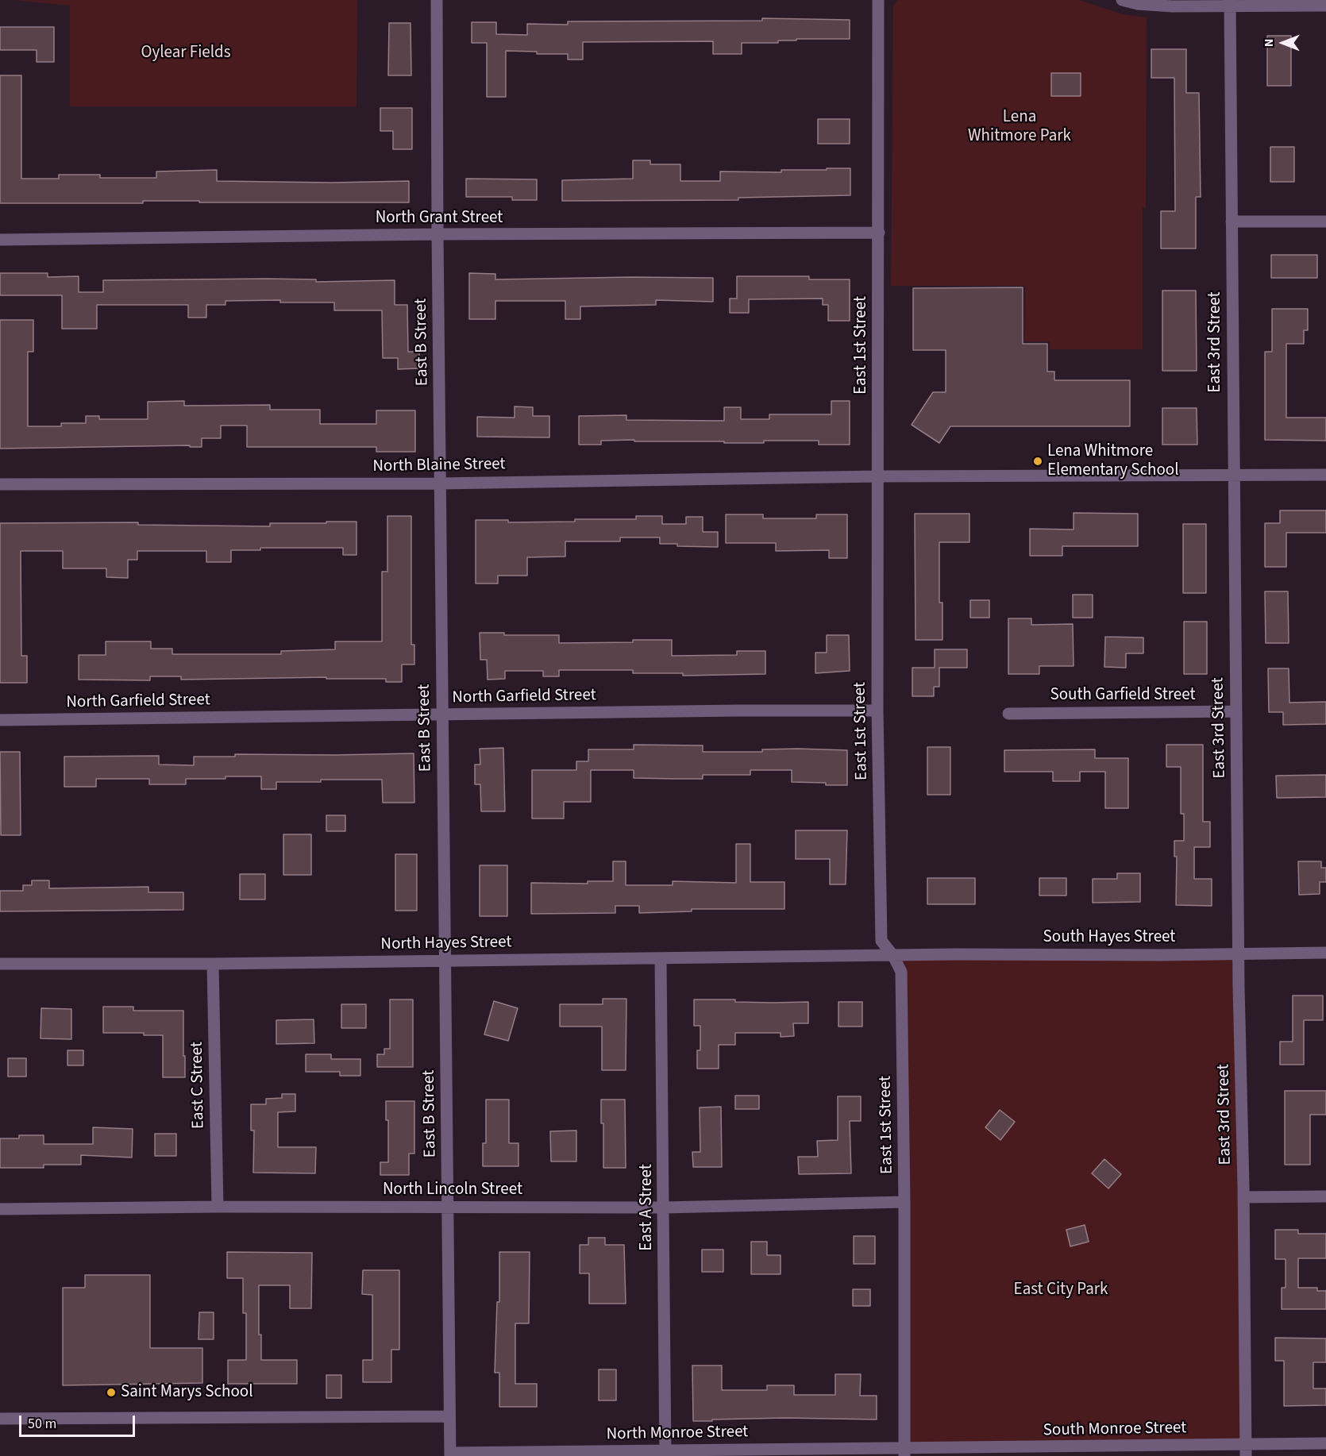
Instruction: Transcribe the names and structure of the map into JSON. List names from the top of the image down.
{
  "streets": {
    "street": [
      "North Grant Street",
      "East B Street",
      "East 3rd Street",
      "East 1st Street",
      "North Blaine Street",
      "South Garfield Street",
      "North Garfield Street",
      "South Hayes Street",
      "North Hayes Street",
      "East C Street",
      "North Lincoln Street",
      "East A Street",
      "South Monroe Street",
      "North Monroe Street"
    ]
  },
  "crossings": [
    ["North Grant Street", "East B Street"],
    ["North Grant Street", "East 1st Street"],
    ["East B Street", "North Blaine Street"],
    ["East B Street", "North Garfield Street"],
    ["East B Street", "North Hayes Street"],
    ["East B Street", "North Lincoln Street"],
    ["East B Street", "North Monroe Street"],
    ["East 3rd Street", "North Blaine Street"],
    ["East 3rd Street", "South Garfield Street"],
    ["East 3rd Street", "South Hayes Street"],
    ["East 3rd Street", "South Monroe Street"],
    ["East 1st Street", "North Blaine Street"],
    ["East 1st Street", "North Garfield Street"],
    ["East 1st Street", "South Hayes Street"],
    ["East 1st Street", "North Hayes Street"],
    ["East 1st Street", "North Lincoln Street"],
    ["East 1st Street", "South Monroe Street"],
    ["East 1st Street", "North Monroe Street"],
    ["South Hayes Street", "North Hayes Street"],
    ["North Hayes Street", "East C Street"],
    ["North Hayes Street", "East A Street"],
    ["East C Street", "North Lincoln Street"],
    ["North Lincoln Street", "East A Street"],
    ["East A Street", "North Monroe Street"],
    ["South Monroe Street", "North Monroe Street"]
  ],
  "parks": ["Oylear Fields", "Lena Whitmore Park", "East City Park"],
  "places": ["Lena Whitmore Elementary School", "Saint Marys School"],
  "scale_bar": "50 m",
  "north": "left"
}
